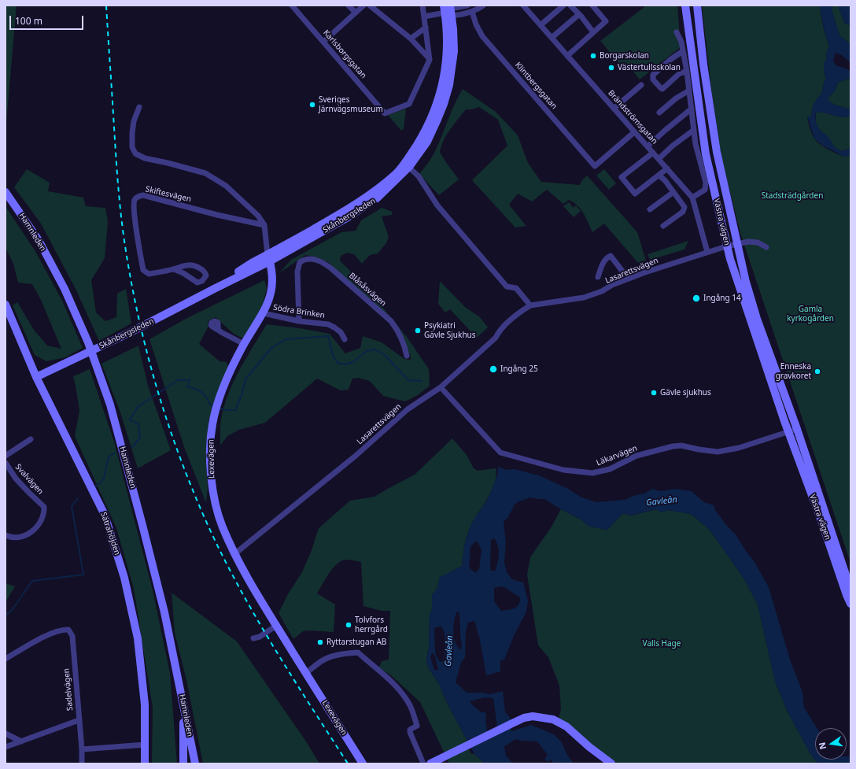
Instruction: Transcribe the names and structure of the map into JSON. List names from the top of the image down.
{
  "streets": {
    "main road": [
      "Skånbergsleden",
      "Västra vägen",
      "Hamnleden",
      "Lexevägen",
      "Sätrahöjden"
    ],
    "street": [
      "Karlsborgsgatan",
      "Klintbergsgatan",
      "Brändströmsgatan",
      "Skiftesvägen",
      "Lasarettsvägen",
      "Blåsåsvägen",
      "Södra Brinken",
      "Läkarvägen",
      "Svalvägen",
      "Sadelvägen"
    ]
  },
  "crossings": [
    ["Klintbergsgatan", "Brändströmsgatan"],
    ["Brändströmsgatan", "Lasarettsvägen"],
    ["Skånbergsleden", "Lexevägen"],
    ["Skånbergsleden", "Sätrahöjden"],
    ["Västra vägen", "Lasarettsvägen"],
    ["Västra vägen", "Läkarvägen"],
    ["Lasarettsvägen", "Läkarvägen"],
    ["Lasarettsvägen", "Lexevägen"],
    ["Blåsåsvägen", "Södra Brinken"],
    ["Södra Brinken", "Lexevägen"]
  ],
  "water": ["Gavleån"],
  "parks": ["Stadsträdgården", "Gamla kyrkogården", "Valls Hage"],
  "places": [
    "Borgarskolan",
    "Västertullsskolan",
    "Sveriges Järnvägsmuseum",
    "Ingång 14",
    "Psykiatri Gävle Sjukhus",
    "Ingång 25",
    "Enneska gravkoret",
    "Gävle sjukhus",
    "Tolvfors herrgård",
    "Ryttarstugan AB"
  ],
  "scale_bar": "100 m",
  "north": "left"
}
